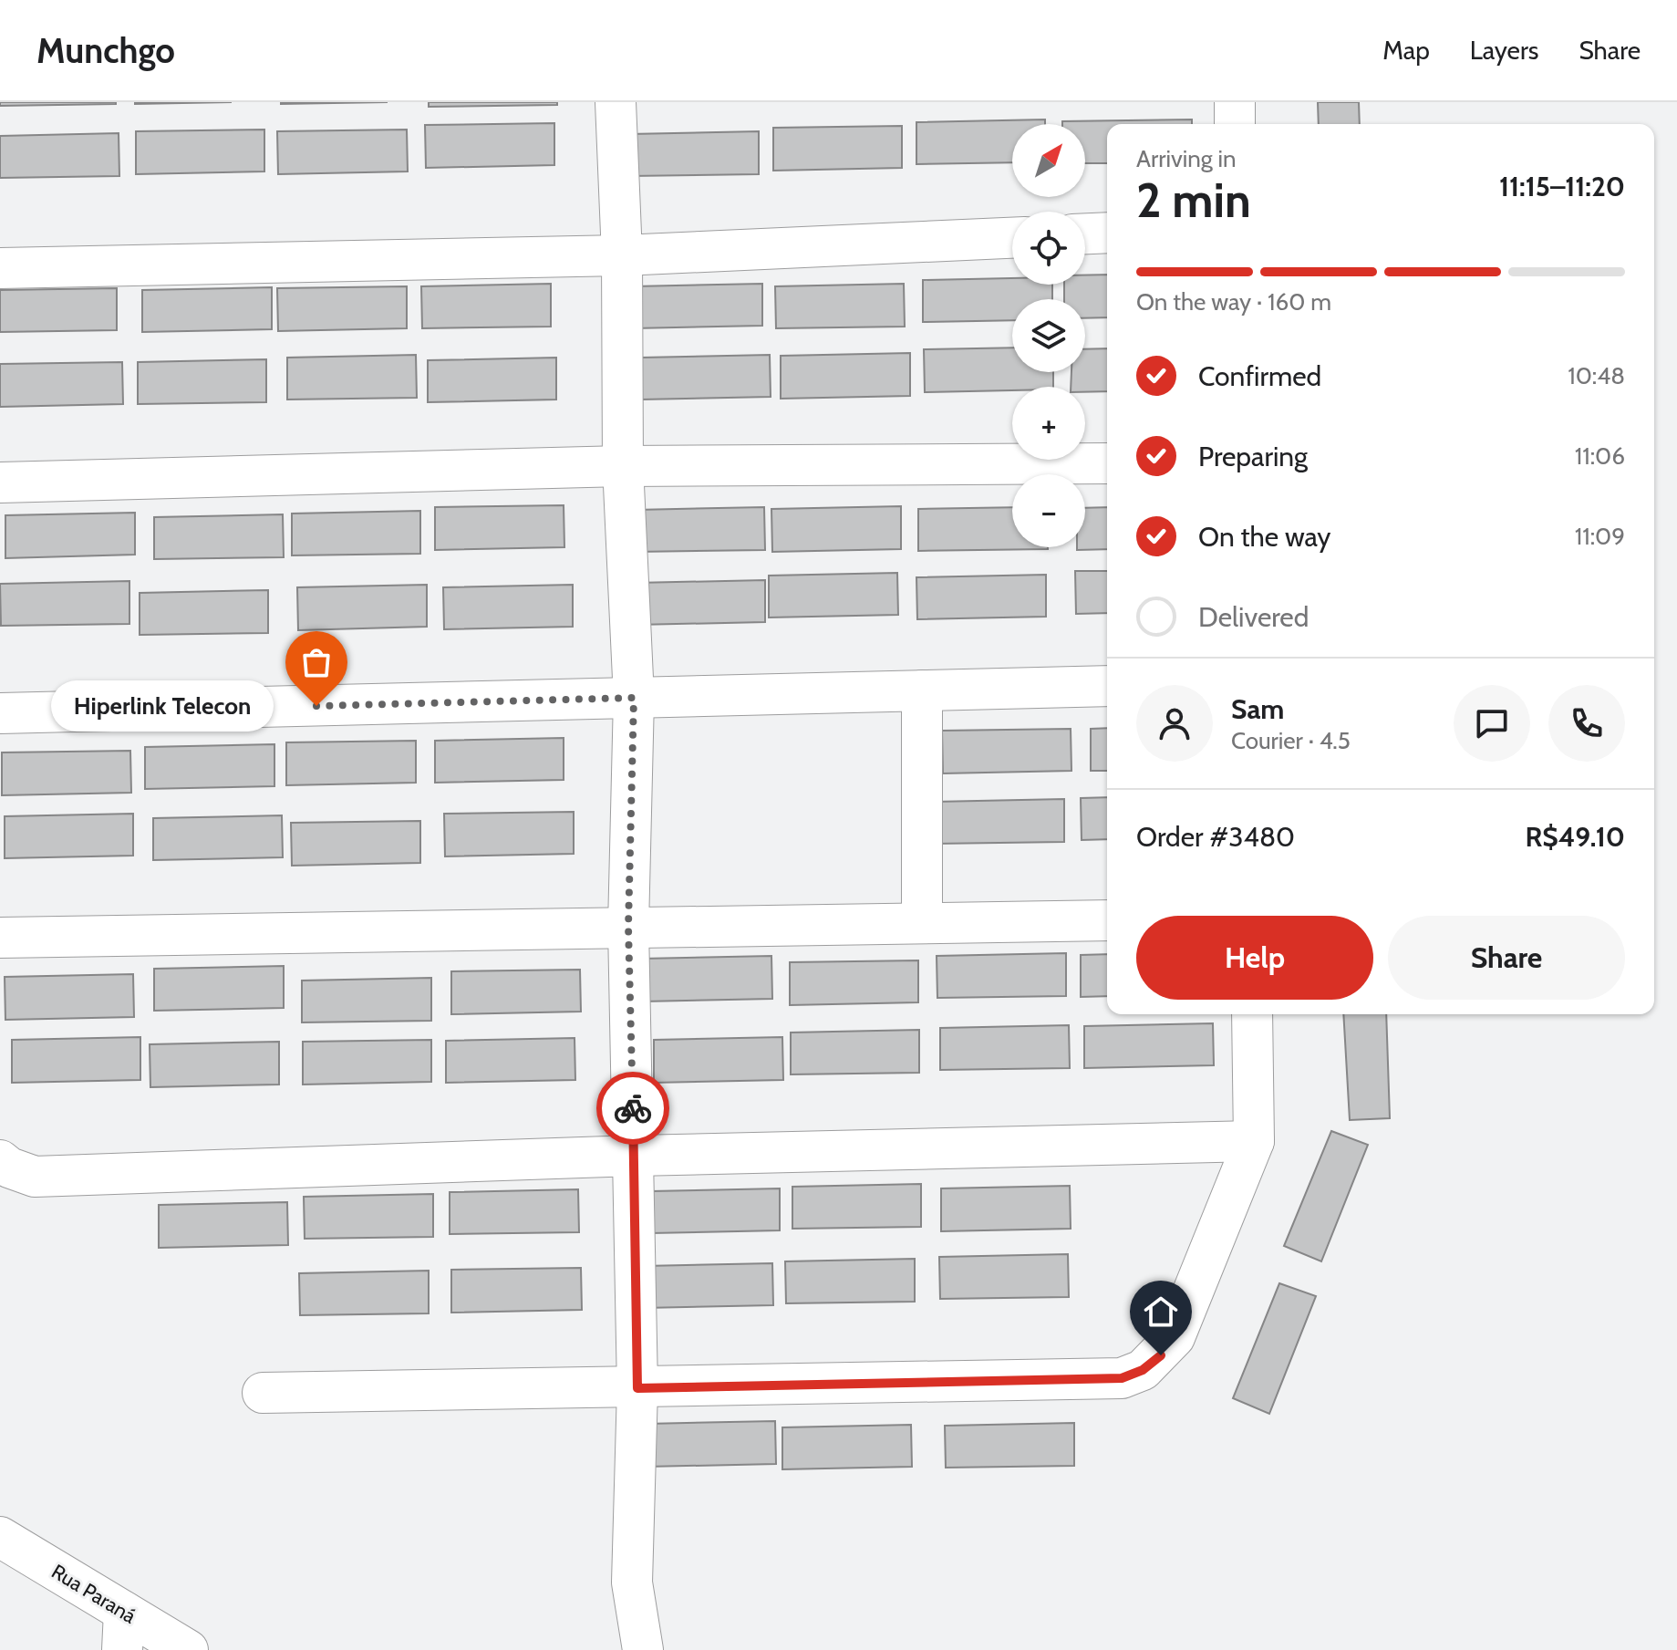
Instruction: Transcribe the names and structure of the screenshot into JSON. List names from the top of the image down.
{
  "streets": {
    "street": ["Rua Paraná"]
  },
  "places": ["Hiperlink Telecon"],
  "north": "top right",
  "page": {
    "header": "Munchgo",
    "nav": ["Map", "Layers", "Share"],
    "map_buttons": ["+", "−"],
    "heading": ["2 min", "Arriving in", "11:15–11:20"],
    "panel": [
      "Sam",
      "Courier · 4.5",
      "Order #3480",
      "R$49.10"
    ],
    "bar": "On the way · 160 m",
    "list": [
      ["Confirmed", "10:48"],
      ["Preparing", "11:06"],
      ["On the way", "11:09"],
      "Delivered"
    ],
    "bubble": "Hiperlink Telecon",
    "buttons": ["Help", "Share"]
  }
}
